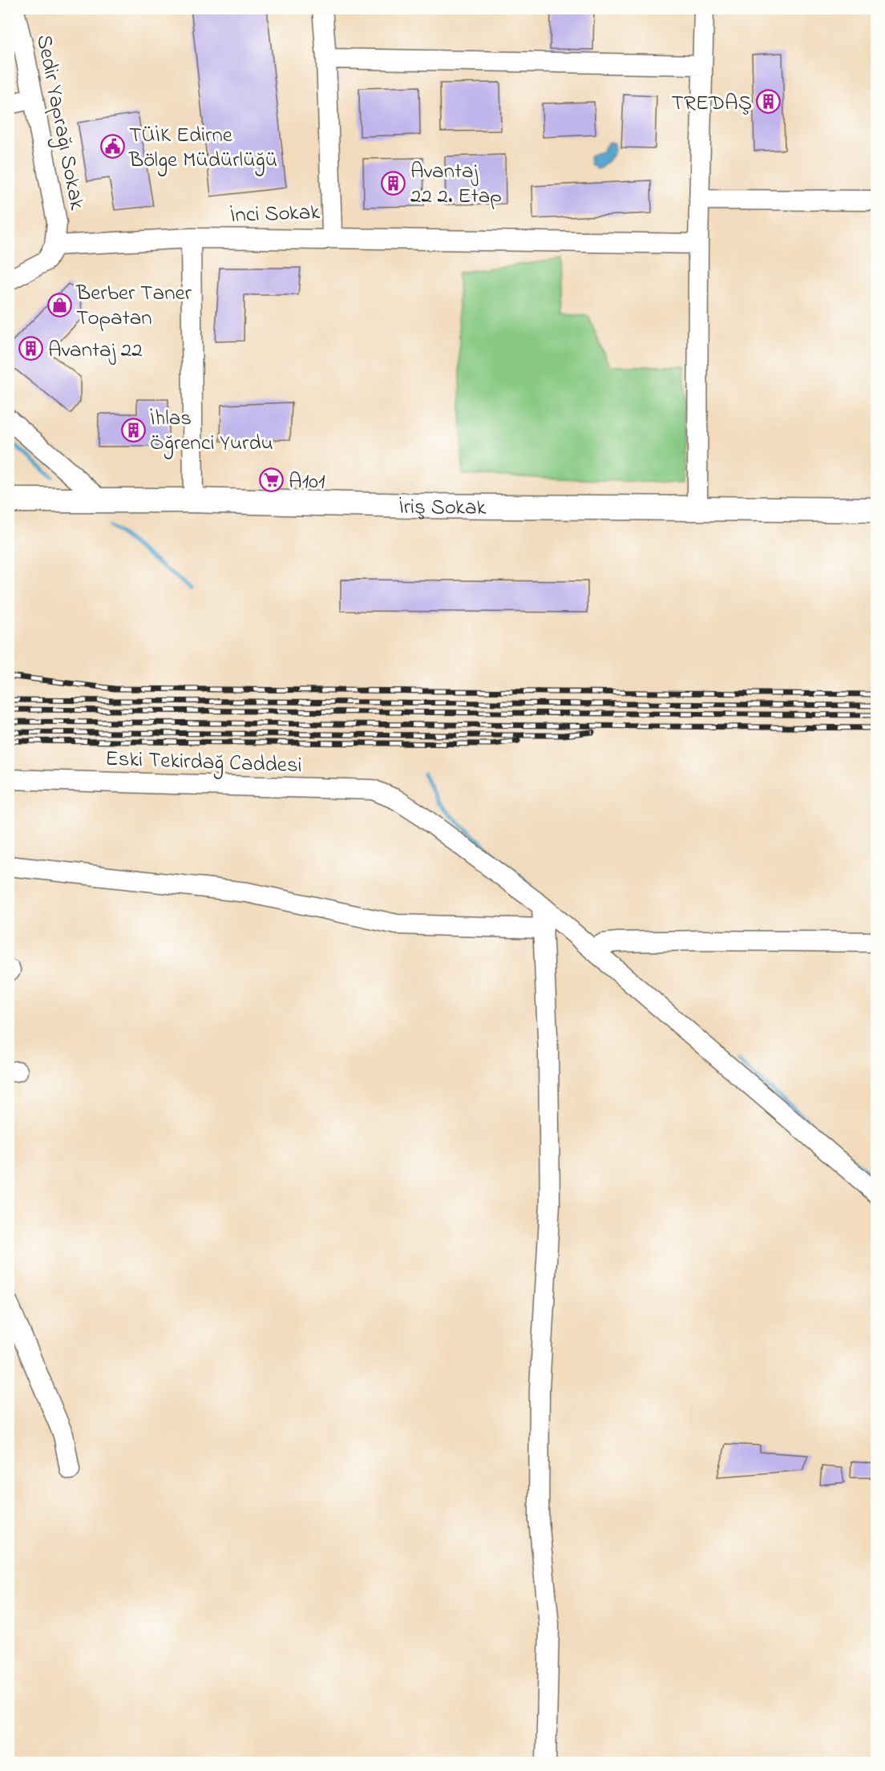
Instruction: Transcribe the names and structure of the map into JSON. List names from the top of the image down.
{
  "streets": {
    "main road": ["İriş Sokak"],
    "street": ["Sedir Yaprağı Sokak", "İnci Sokak", "Eski Tekirdağ Caddesi"]
  },
  "crossings": [
    ["Sedir Yaprağı Sokak", "İnci Sokak"]
  ],
  "places": {
    "building": [
      "TREDAŞ",
      "Avantaj 22 2. Etap",
      "Avantaj 22",
      "İhlas Öğrenci Yurdu"
    ],
    "public building": ["TÜİK Edirne Bölge Müdürlüğü"],
    "shop": ["Berber Taner Topatan"],
    "supermarket": ["A101"]
  }
}
